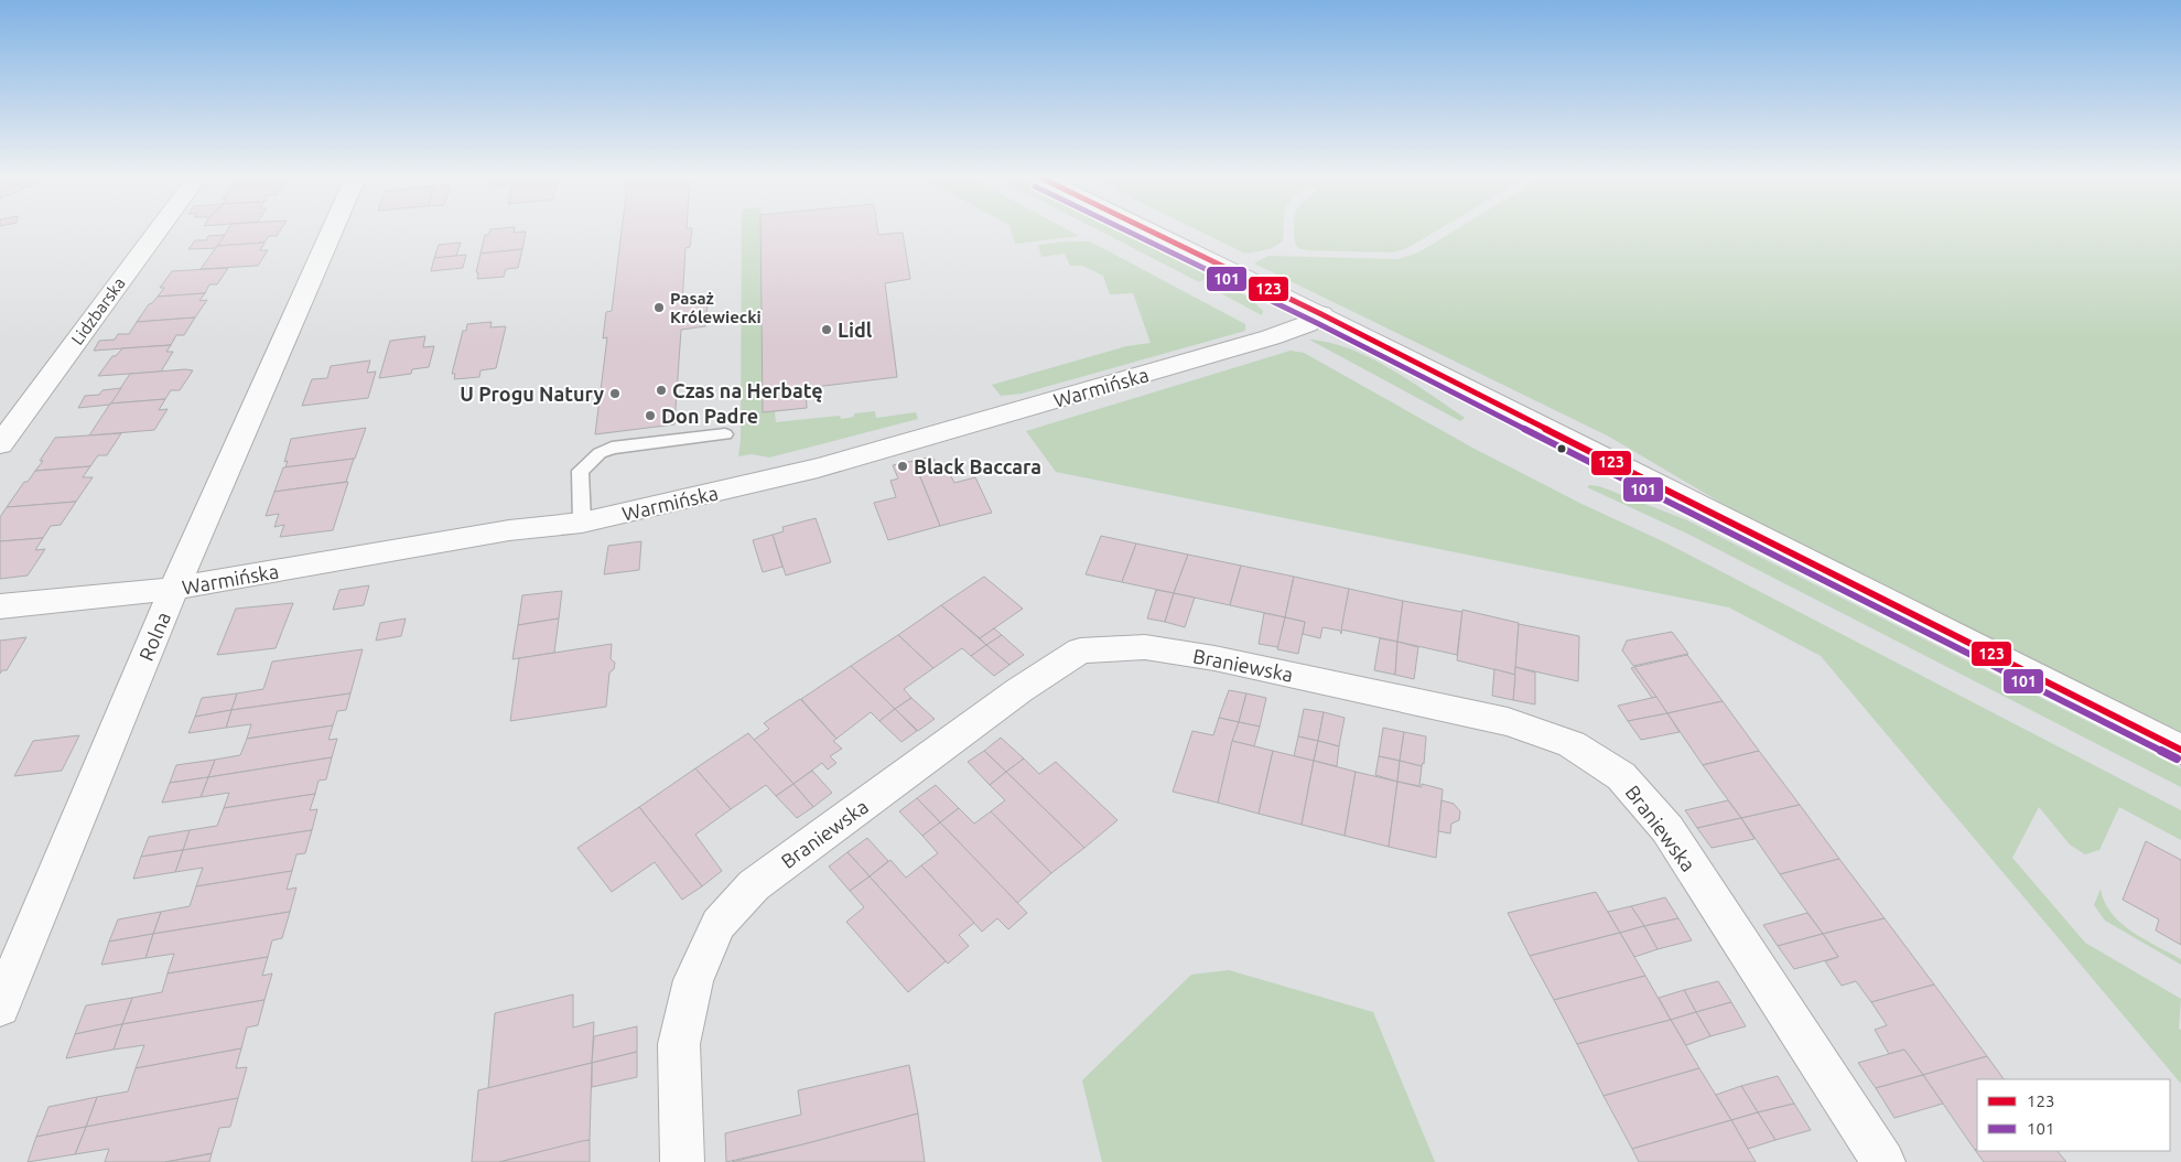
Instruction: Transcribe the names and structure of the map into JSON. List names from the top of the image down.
{
  "streets": {
    "street": [
      "Lidzbarska",
      "Warmińska",
      "Rolna",
      "Braniewska"
    ]
  },
  "crossings": [
    ["Warmińska", "Rolna"]
  ],
  "places": [
    "Pasaż Królewiecki",
    "Lidl",
    "Czas na Herbatę",
    "U Progu Natury",
    "Don Padre",
    "Black Baccara"
  ],
  "lines": ["transit line 123", "transit line 101"],
  "legend": ["123", "101"]
}
